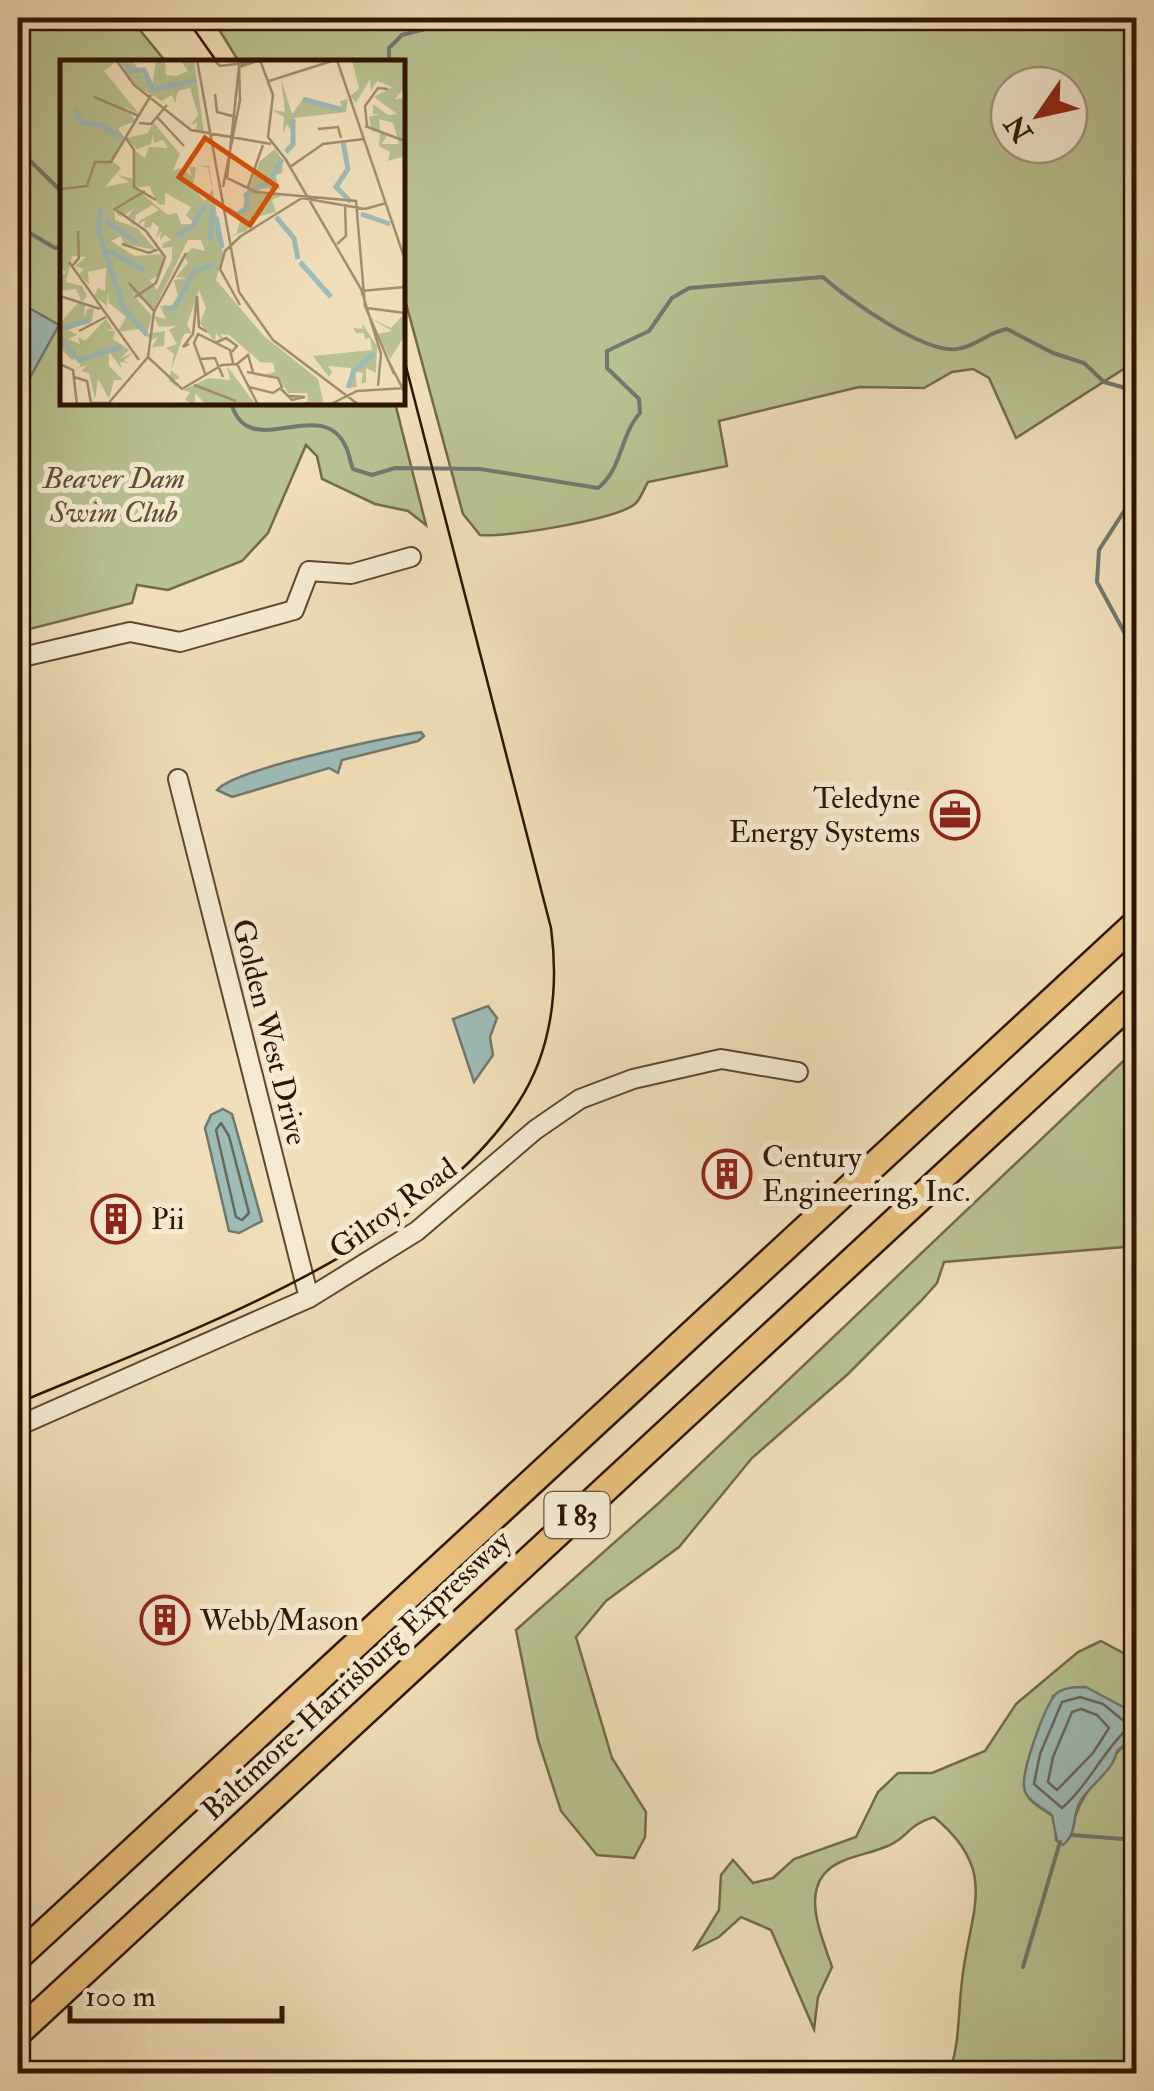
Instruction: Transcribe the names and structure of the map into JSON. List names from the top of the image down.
{
  "streets": {
    "highway": ["I 83", "Baltimore-Harrisburg Expressway"],
    "street": ["Golden West Drive", "Gilroy Road"]
  },
  "crossings": [
    ["Golden West Drive", "Gilroy Road"]
  ],
  "parks": ["Beaver Dam Swim Club"],
  "places": {
    "office": ["Teledyne Energy Systems"],
    "building": ["Century Engineering, Inc.", "Pii", "Webb/Mason"]
  },
  "scale_bar": "100 m",
  "north": "bottom left"
}
